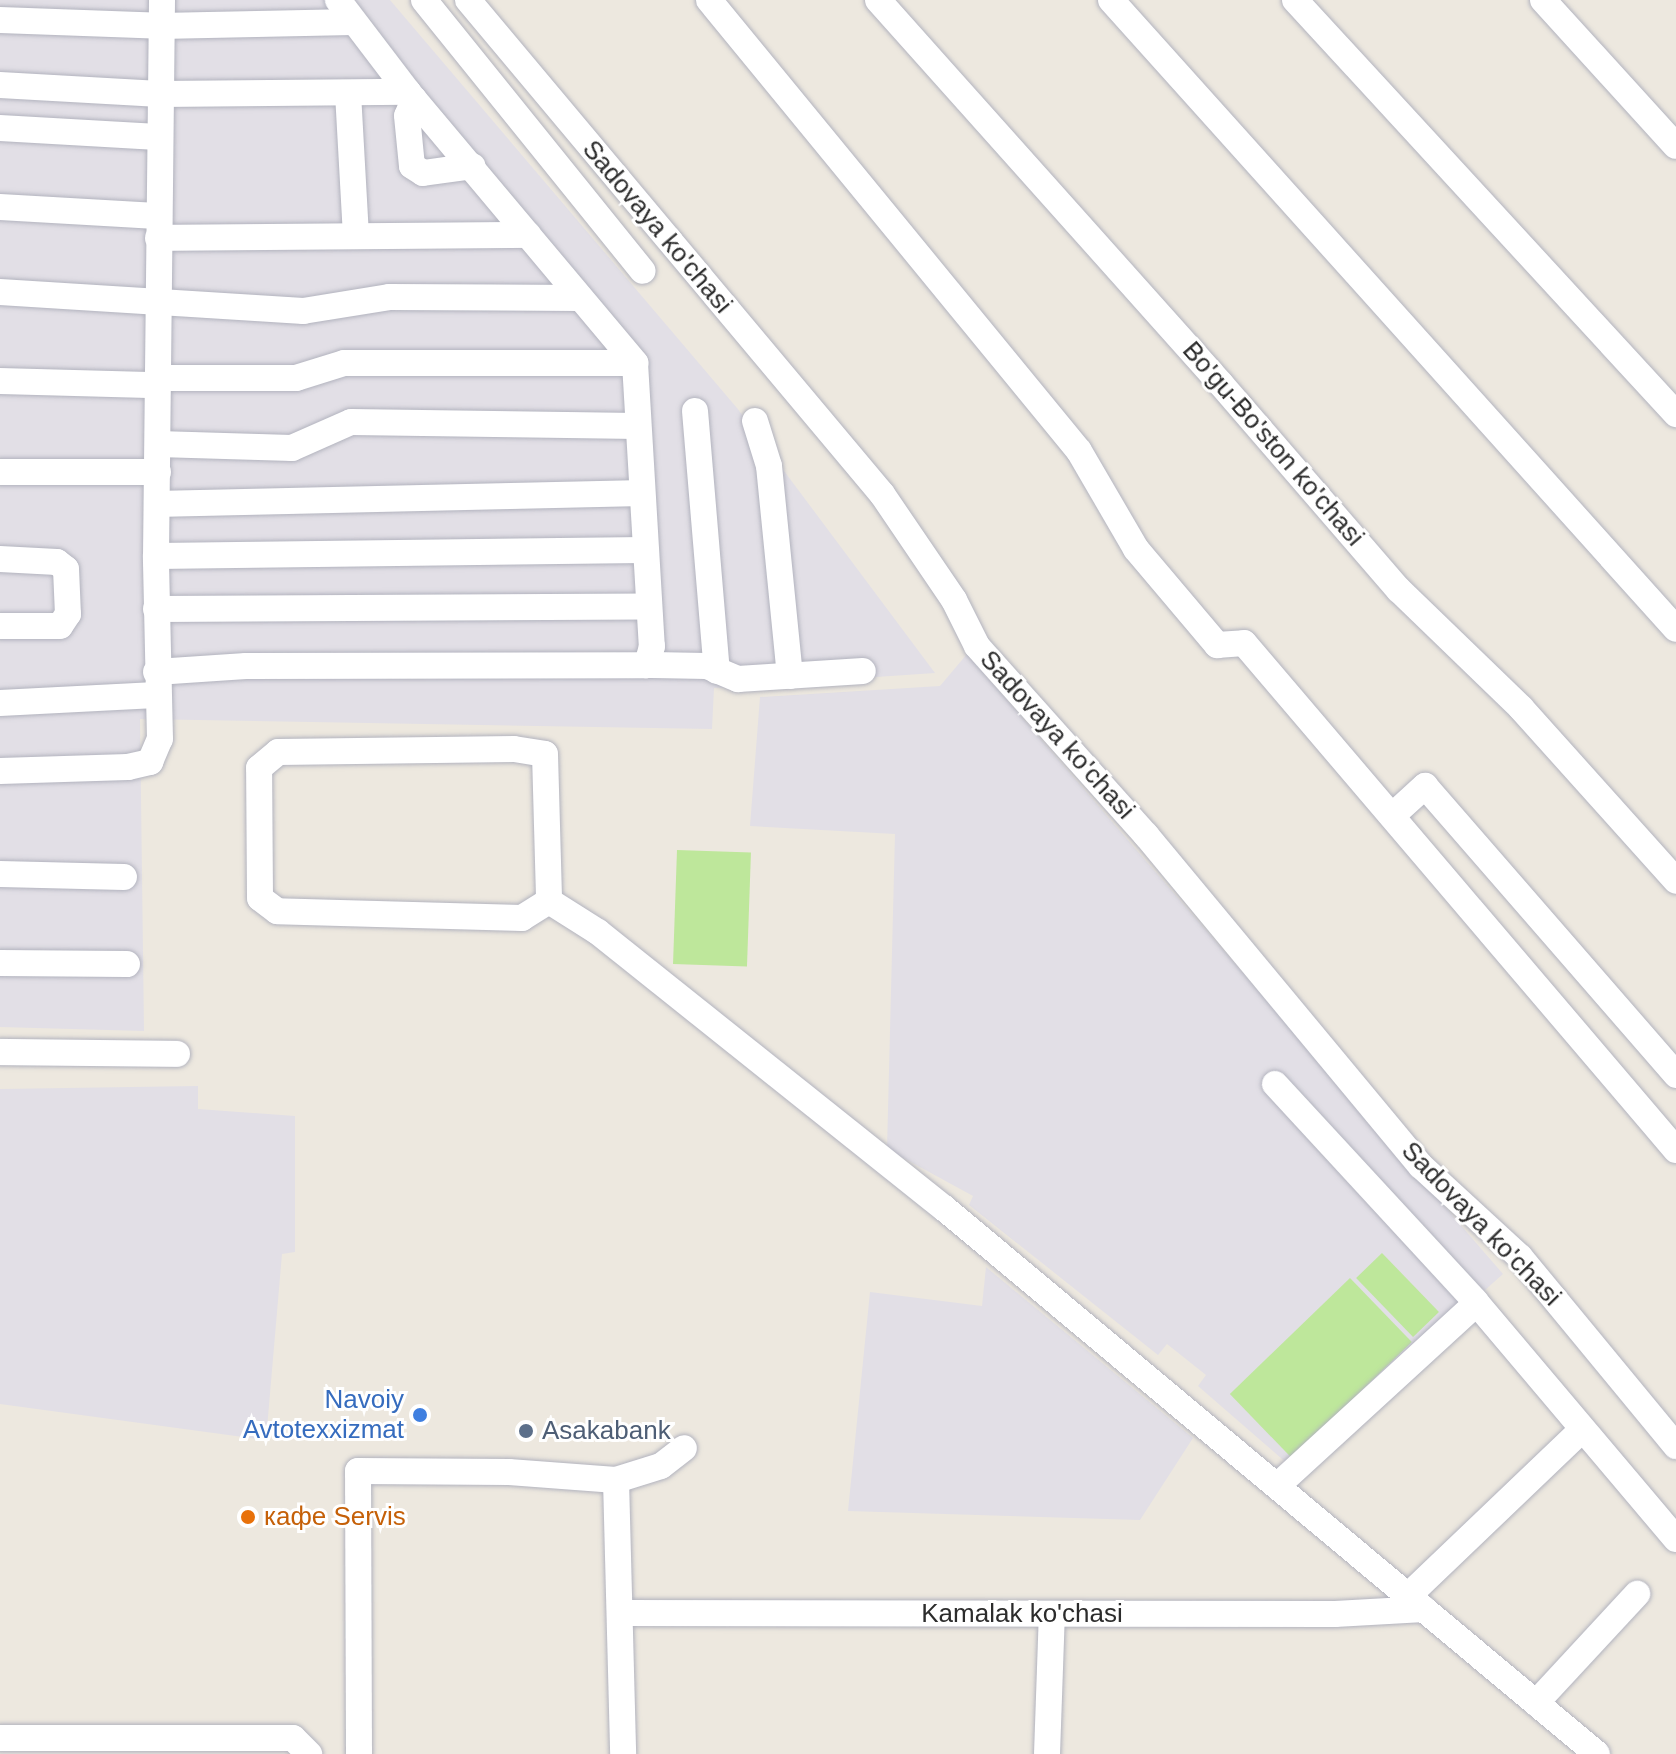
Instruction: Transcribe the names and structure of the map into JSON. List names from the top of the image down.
{
  "streets": {
    "street": ["Sadovaya ko'chasi", "Bo'gu-Bo'ston ko'chasi", "Kamalak ko'chasi"]
  },
  "places": ["Navoiy Avtotexxizmat", "Asakabank", "кафе Servis"]
}
